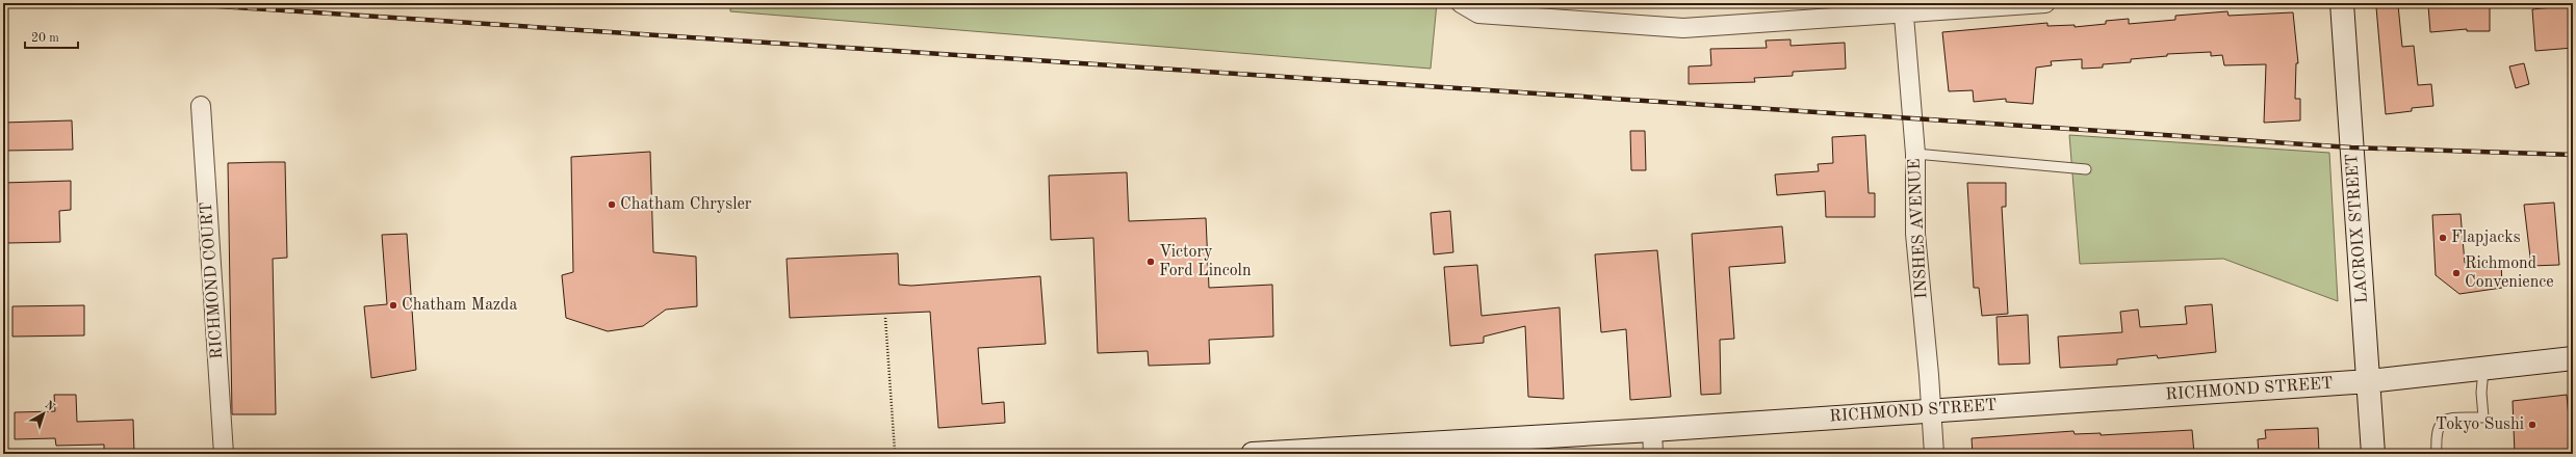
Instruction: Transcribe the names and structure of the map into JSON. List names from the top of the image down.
{
  "streets": {
    "main road": ["LACROIX STREET", "RICHMOND STREET"],
    "street": ["INSHES AVENUE", "RICHMOND COURT"]
  },
  "crossings": [
    ["INSHES AVENUE", "RICHMOND STREET"],
    ["LACROIX STREET", "RICHMOND STREET"]
  ],
  "places": [
    "Chatham Chrysler",
    "Flapjacks",
    "Victory Ford Lincoln",
    "Richmond Convenience",
    "Chatham Mazda",
    "Tokyo Sushi"
  ],
  "scale_bar": "20 m",
  "north": "top right"
}
